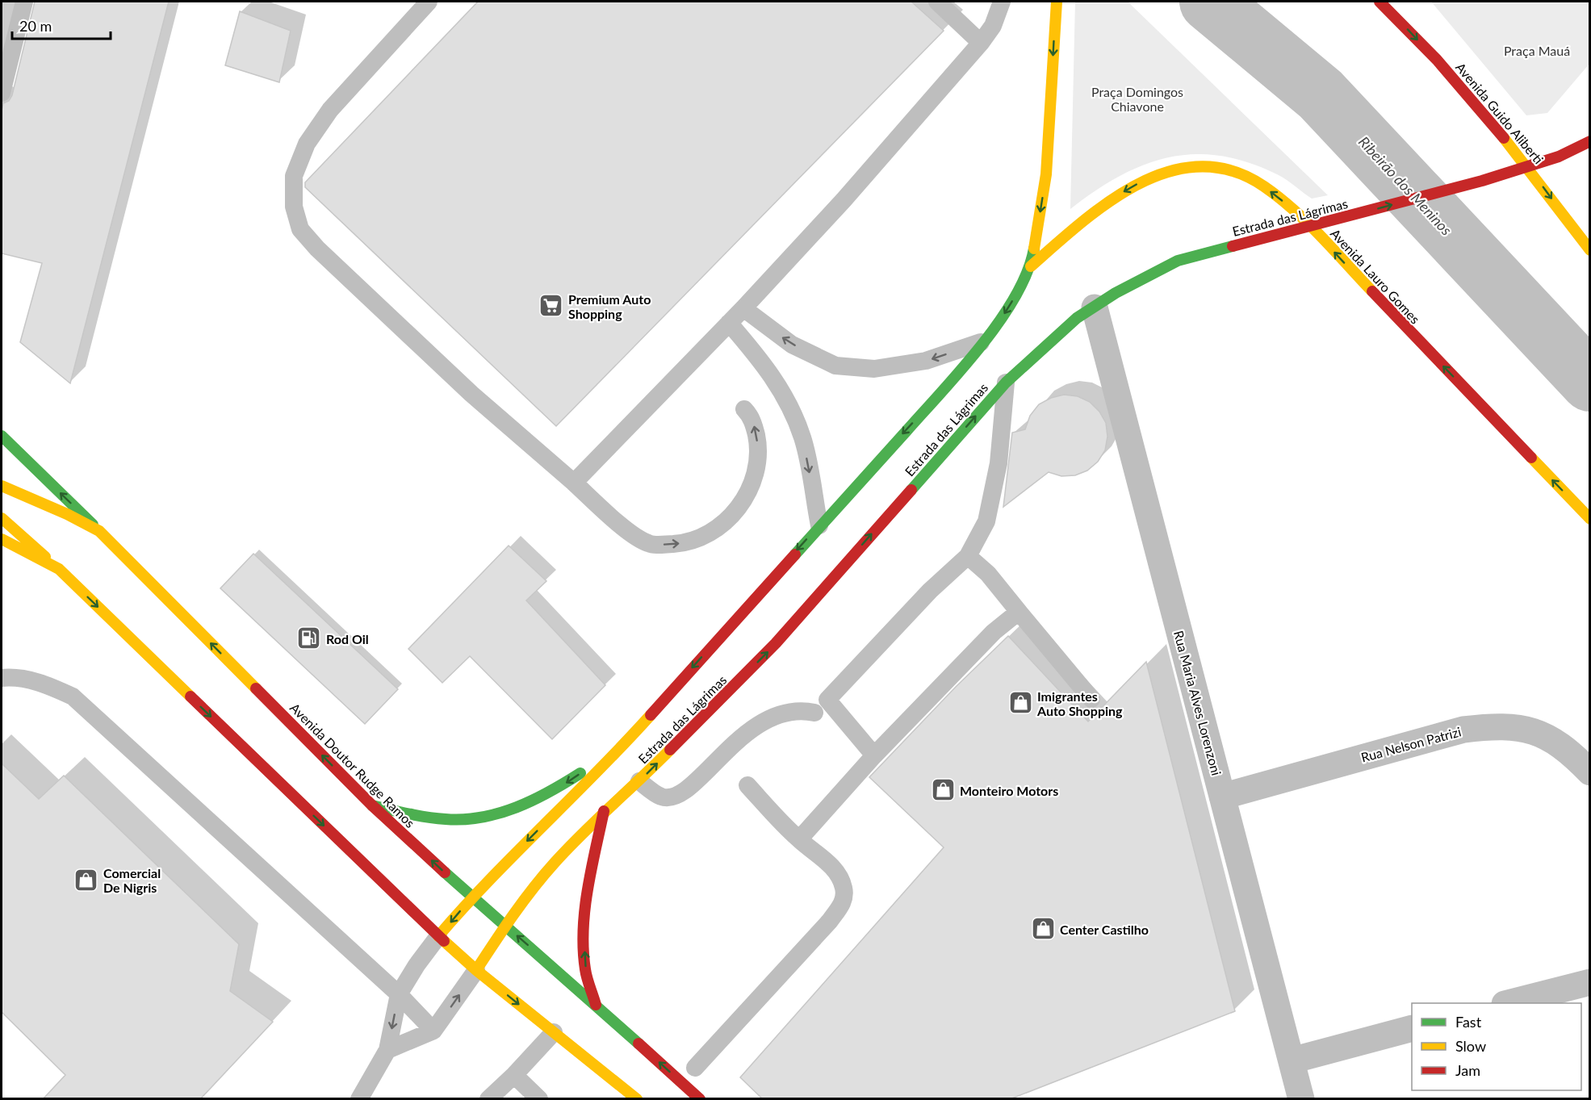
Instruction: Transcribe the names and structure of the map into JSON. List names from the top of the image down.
{
  "streets": {
    "main road": [
      "Avenida Guido Aliberti",
      "Estrada das Lágrimas",
      "Avenida Lauro Gomes",
      "Avenida Doutor Rudge Ramos"
    ],
    "street": ["Rua Maria Alves Lorenzoni", "Rua Nelson Patrizi"]
  },
  "crossings": [
    ["Avenida Guido Aliberti", "Estrada das Lágrimas"],
    ["Estrada das Lágrimas", "Avenida Lauro Gomes"],
    ["Estrada das Lágrimas", "Rua Maria Alves Lorenzoni"],
    ["Estrada das Lágrimas", "Avenida Doutor Rudge Ramos"],
    ["Rua Maria Alves Lorenzoni", "Rua Nelson Patrizi"]
  ],
  "one_way": ["Avenida Guido Aliberti", "Avenida Lauro Gomes"],
  "water": ["Ribeirão dos Meninos"],
  "parks": ["Praça Mauá", "Praça Domingos Chiavone"],
  "places": {
    "supermarket": ["Premium Auto Shopping"],
    "fuel station": ["Rod Oil"],
    "shop": [
      "Imigrantes Auto Shopping",
      "Monteiro Motors",
      "Comercial De Nigris",
      "Center Castilho"
    ]
  },
  "legend": ["Fast", "Slow", "Jam"],
  "scale_bar": "20 m"
}
